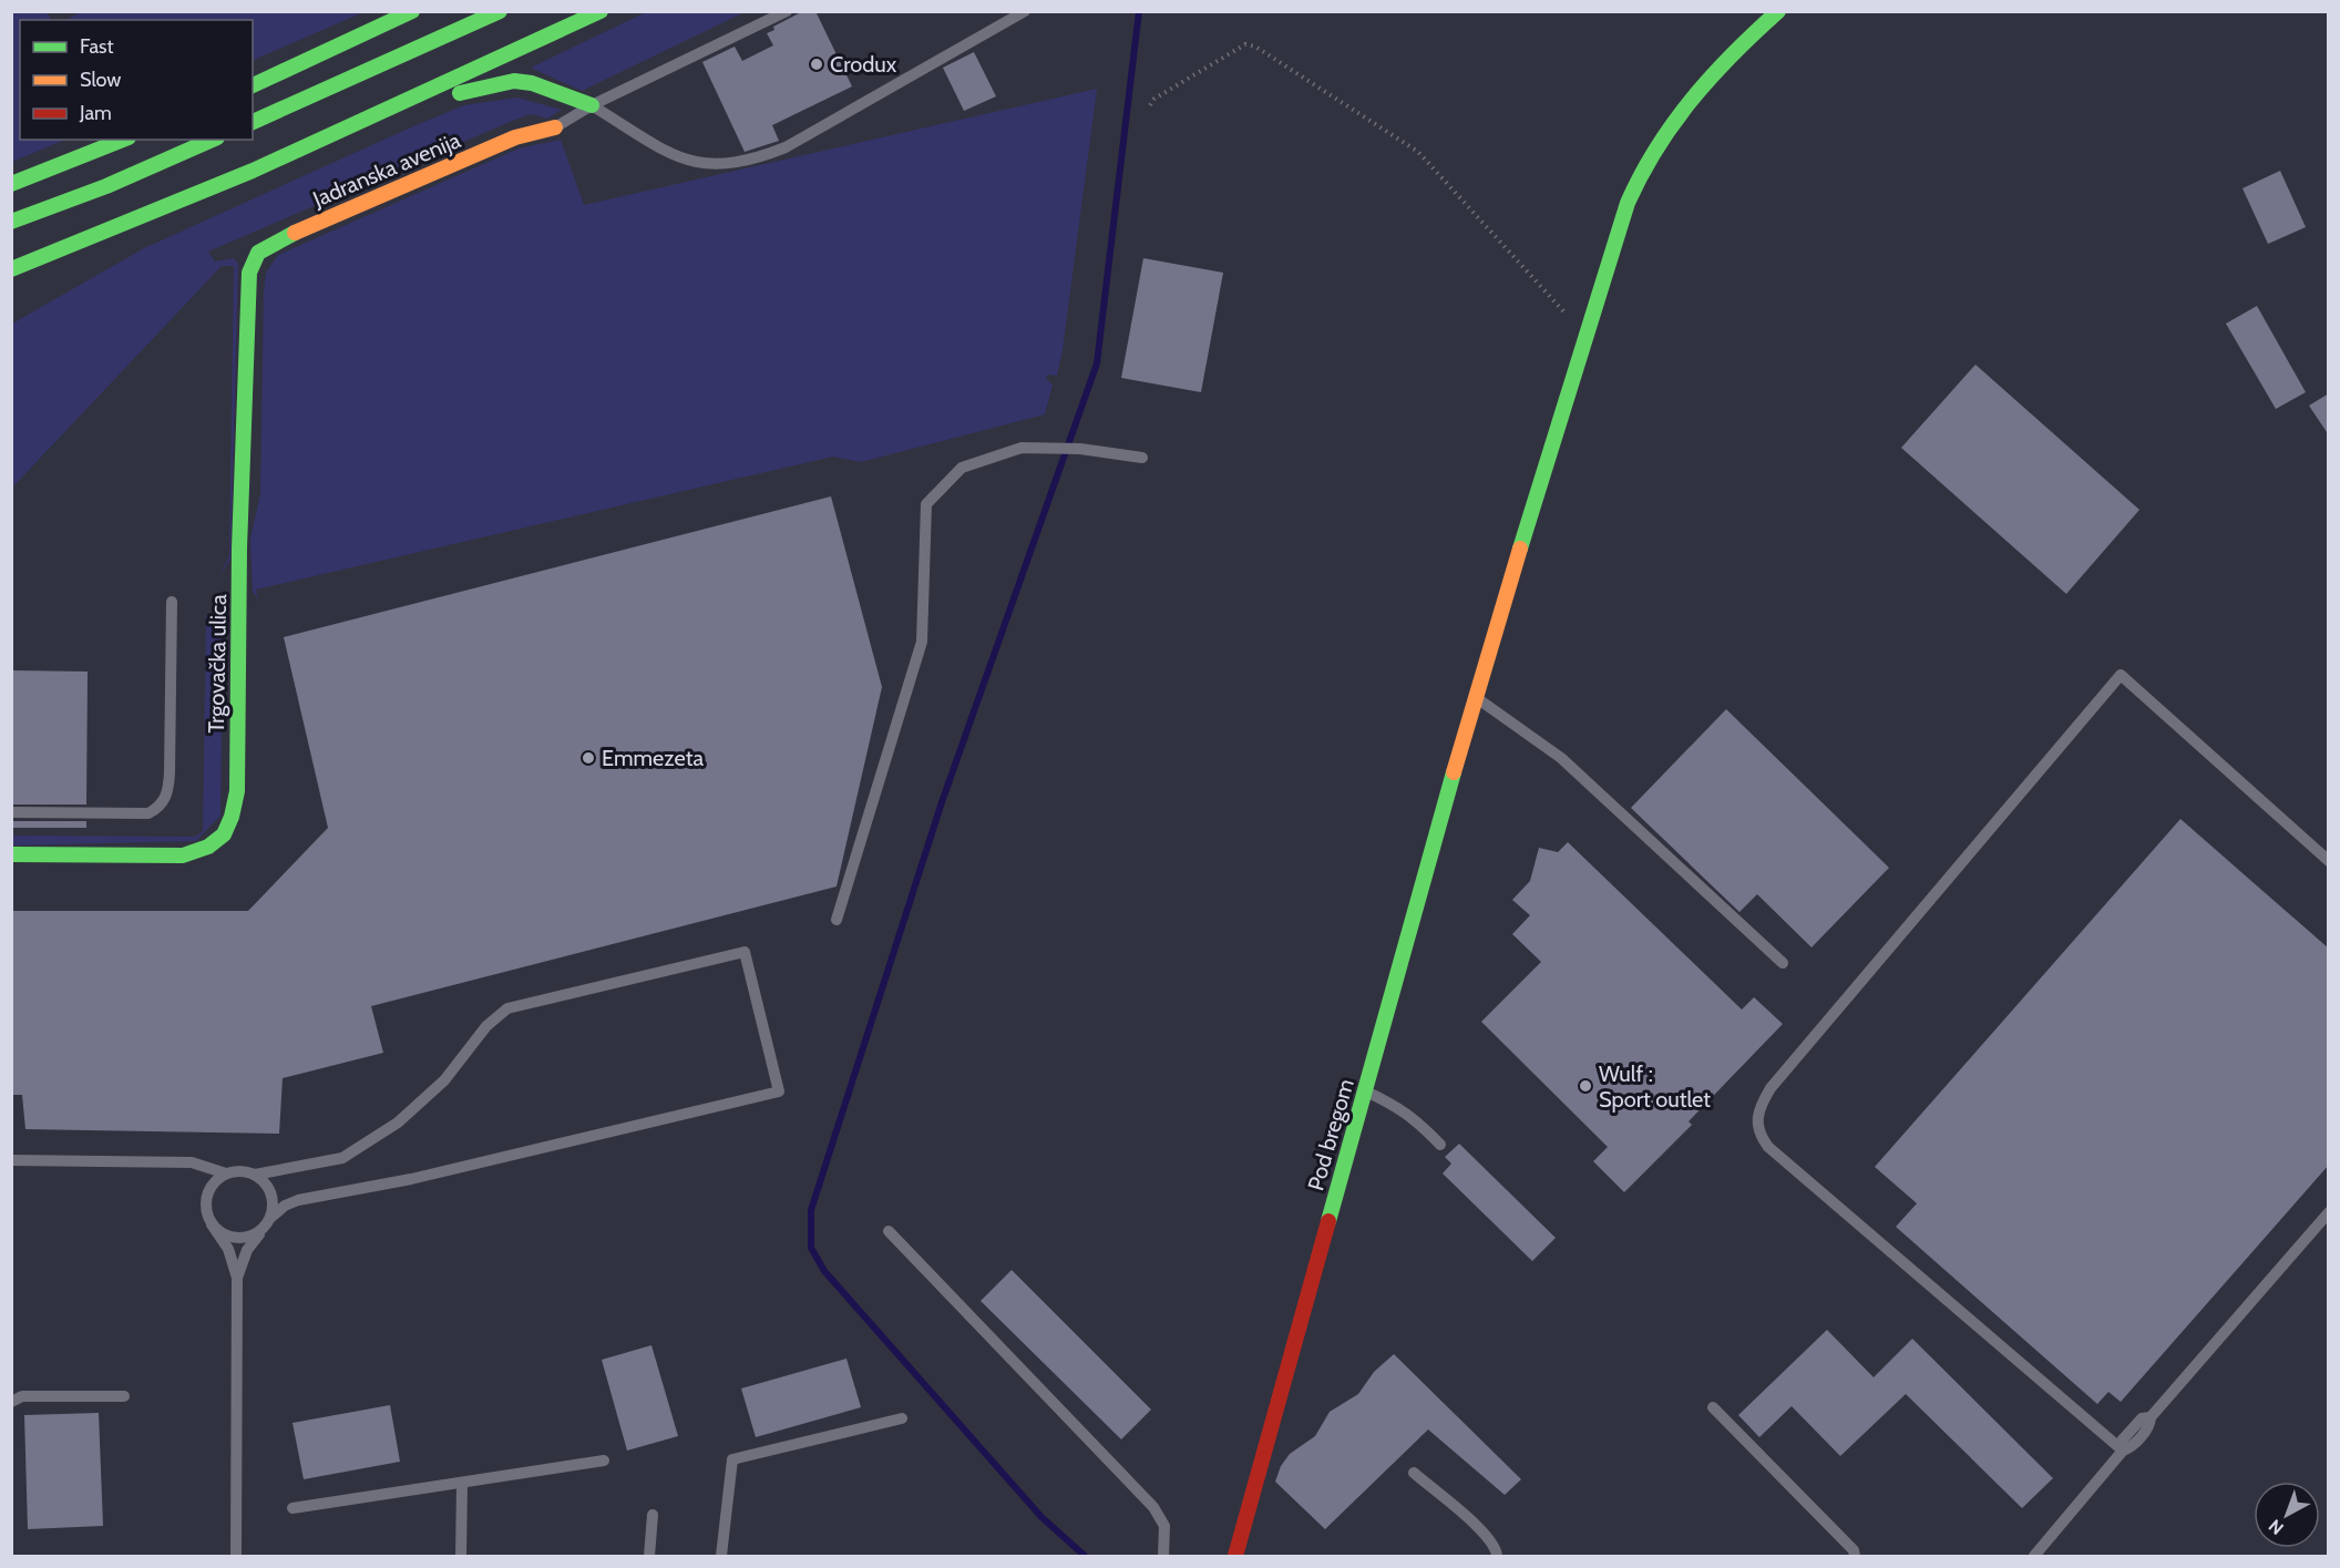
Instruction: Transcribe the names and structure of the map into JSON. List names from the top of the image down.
{
  "streets": {
    "main road": ["Jadranska avenija", "Trgovačka ulica", "Pod bregom"]
  },
  "crossings": [
    ["Jadranska avenija", "Trgovačka ulica"]
  ],
  "places": ["Crodux", "Emmezeta", "Wulf : Sport outlet"],
  "legend": ["Fast", "Slow", "Jam"],
  "north": "bottom left"
}
